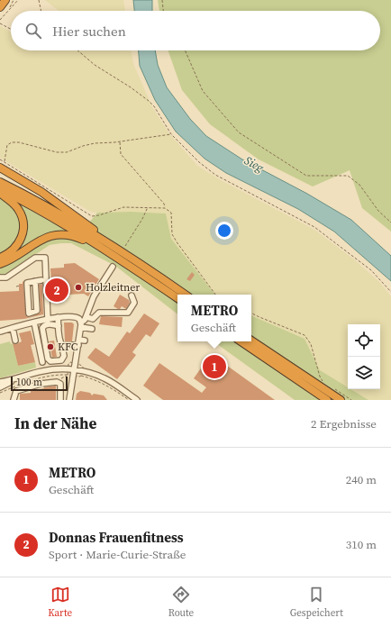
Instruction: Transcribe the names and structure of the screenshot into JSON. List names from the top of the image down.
{
  "water": ["Sieg"],
  "places": ["Holzleitner", "KFC"],
  "scale_bar": "100 m",
  "page": {
    "search": "Hier suchen",
    "pins": ["2", "1"],
    "popup": ["METRO", "Geschäft"],
    "scale": "100 m",
    "heading": ["In der Nähe", "2 Ergebnisse"],
    "list": [
      {
        "mark": "1",
        "name": "METRO",
        "note": "Geschäft",
        "value": "240 m"
      },
      {
        "mark": "2",
        "name": "Donnas Frauenfitness",
        "note": "Sport · Marie-Curie-Straße",
        "value": "310 m"
      }
    ],
    "nav": ["Karte", "Route", "Gespeichert"]
  }
}
